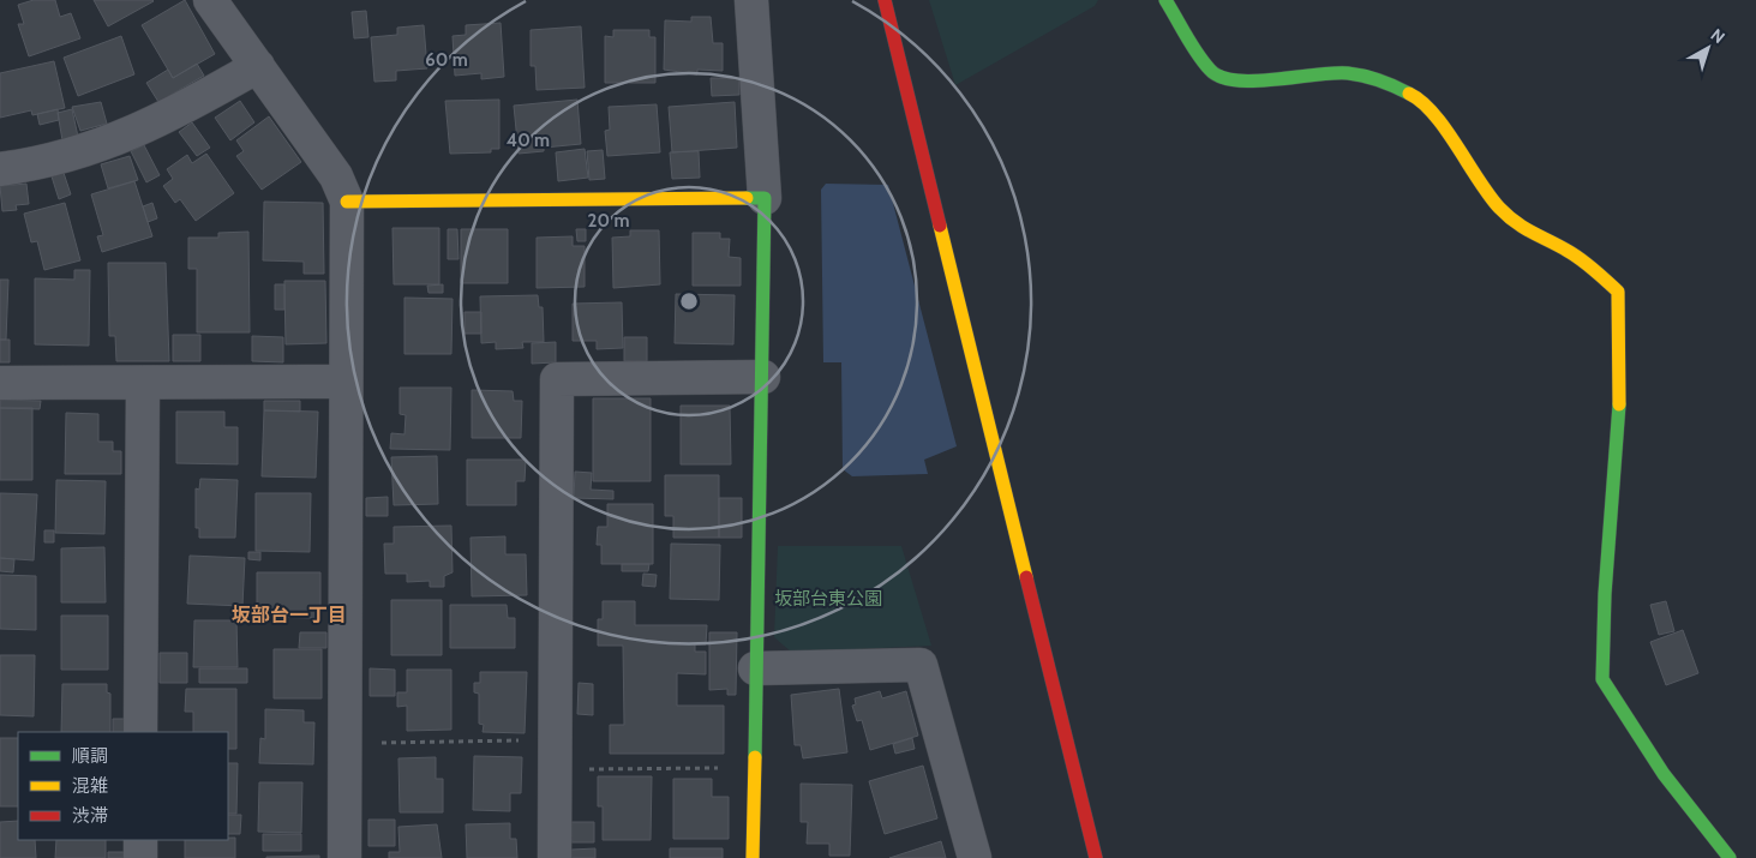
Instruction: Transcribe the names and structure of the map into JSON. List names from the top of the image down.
{
  "districts": ["坂部台一丁目"],
  "parks": ["坂部台東公園"],
  "legend": ["順調", "混雑", "渋滞"],
  "north": "top right",
  "rings": ["60 m", "40 m", "20 m"]
}
